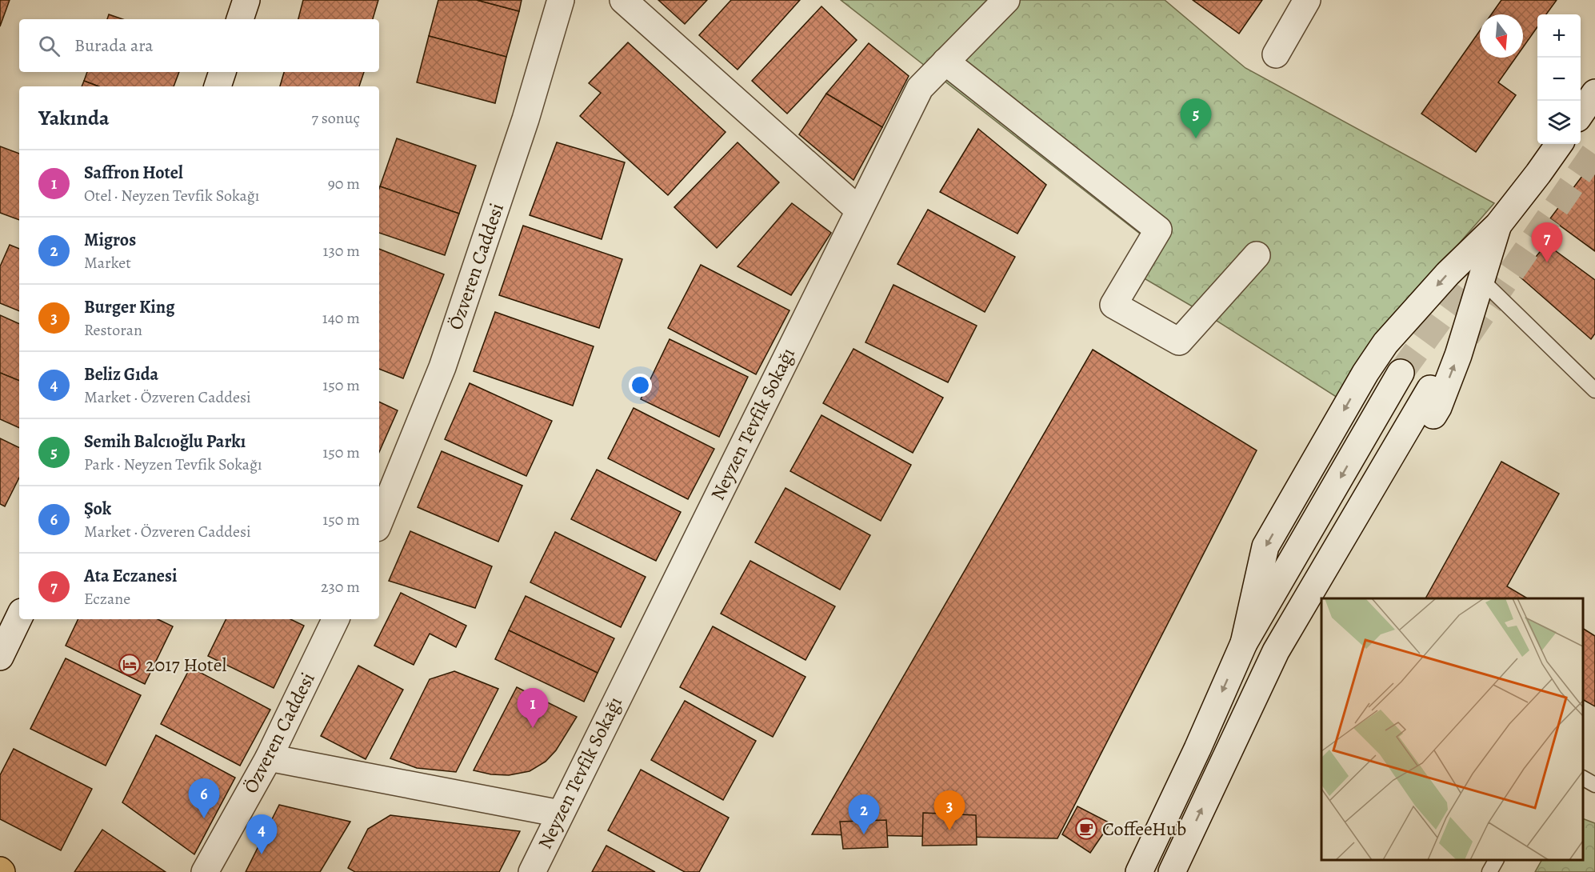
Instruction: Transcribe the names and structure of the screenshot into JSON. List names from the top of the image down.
{
  "streets": {
    "street": ["Özveren Caddesi", "Neyzen Tevfik Sokağı"]
  },
  "places": {
    "hotel": ["2017 Hotel"],
    "cafe": ["CoffeeHub"]
  },
  "north": "bottom",
  "page": {
    "map_buttons": ["+", "−"],
    "search": "Burada ara",
    "heading": ["Yakında", "7 sonuç"],
    "pins": [
      "5",
      "7",
      "1",
      "6",
      "3",
      "2",
      "4"
    ],
    "list": [
      {
        "mark": "1",
        "name": "Saffron Hotel",
        "note": "Otel · Neyzen Tevfik Sokağı",
        "value": "90 m"
      },
      {
        "mark": "2",
        "name": "Migros",
        "note": "Market",
        "value": "130 m"
      },
      {
        "mark": "3",
        "name": "Burger King",
        "note": "Restoran",
        "value": "140 m"
      },
      {
        "mark": "4",
        "name": "Beliz Gıda",
        "note": "Market · Özveren Caddesi",
        "value": "150 m"
      },
      {
        "mark": "5",
        "name": "Semih Balcıoğlu Parkı",
        "note": "Park · Neyzen Tevfik Sokağı",
        "value": "150 m"
      },
      {
        "mark": "6",
        "name": "Şok",
        "note": "Market · Özveren Caddesi",
        "value": "150 m"
      },
      {
        "mark": "7",
        "name": "Ata Eczanesi",
        "note": "Eczane",
        "value": "230 m"
      }
    ]
  }
}
